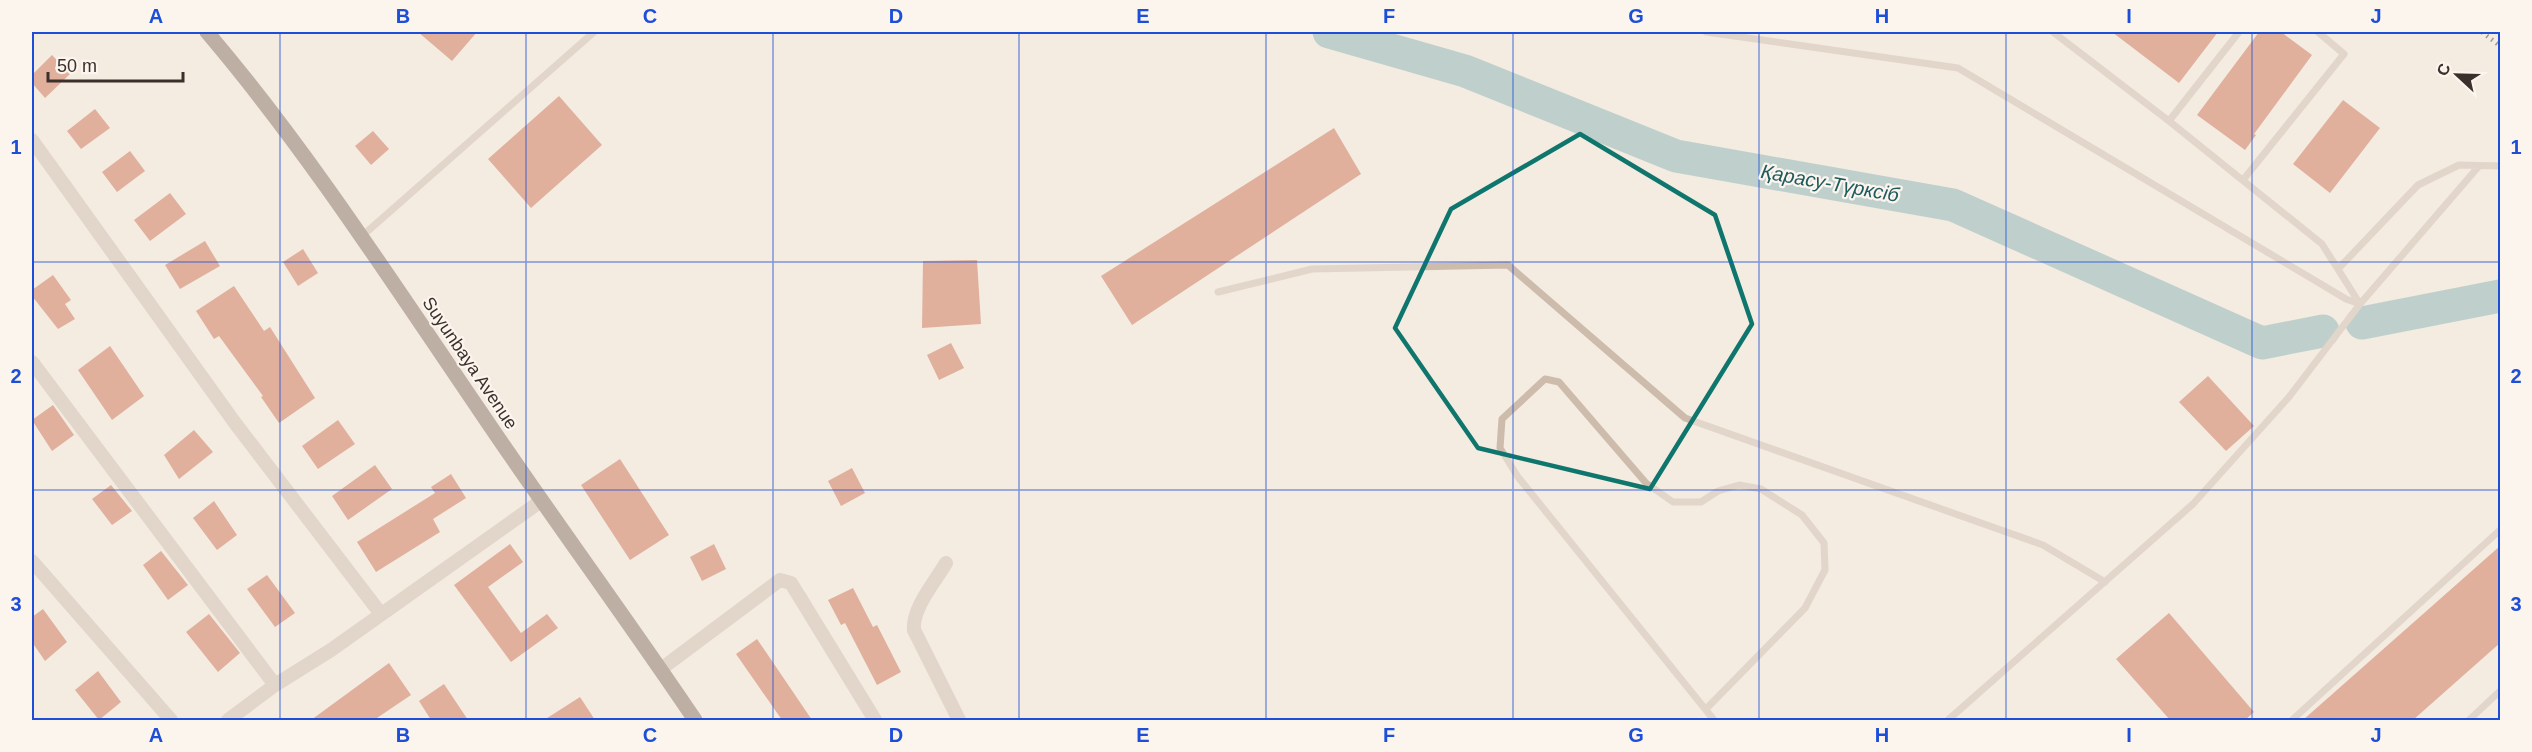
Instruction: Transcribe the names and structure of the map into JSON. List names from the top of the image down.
{
  "streets": {
    "main road": ["Suyunbaya Avenue"]
  },
  "water": ["Қарасу-Түрксіб"],
  "scale_bar": "50 m",
  "north": "left",
  "grid": {
    "columns": [
      "A",
      "B",
      "C",
      "D",
      "E",
      "F",
      "G",
      "H",
      "I",
      "J"
    ],
    "rows": ["1", "2", "3"]
  }
}
